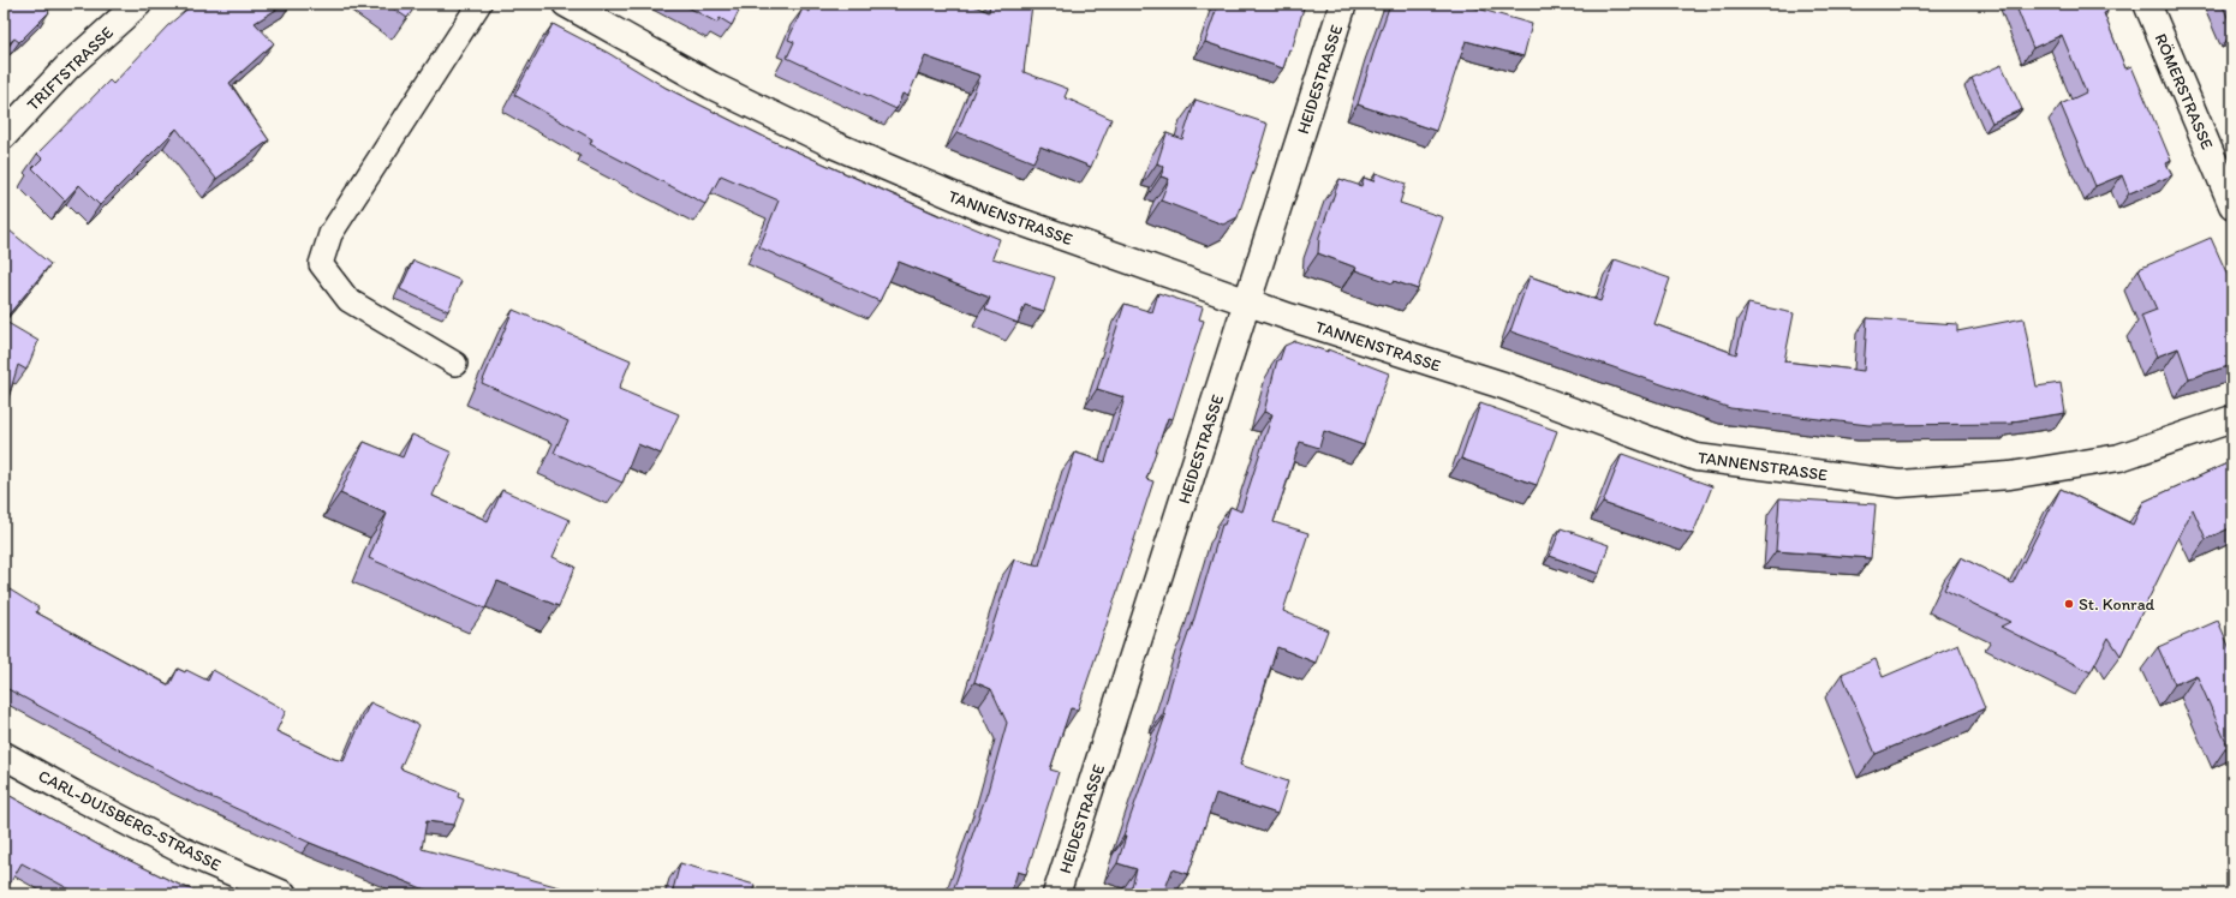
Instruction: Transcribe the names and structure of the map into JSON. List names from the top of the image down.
{
  "streets": {
    "street": [
      "TRIFTSTRASSE",
      "HEIDESTRASSE",
      "RÖMERSTRASSE",
      "TANNENSTRASSE",
      "CARL-DUISBERG-STRASSE"
    ]
  },
  "crossings": [
    ["HEIDESTRASSE", "TANNENSTRASSE"]
  ],
  "places": ["St. Konrad"]
}
